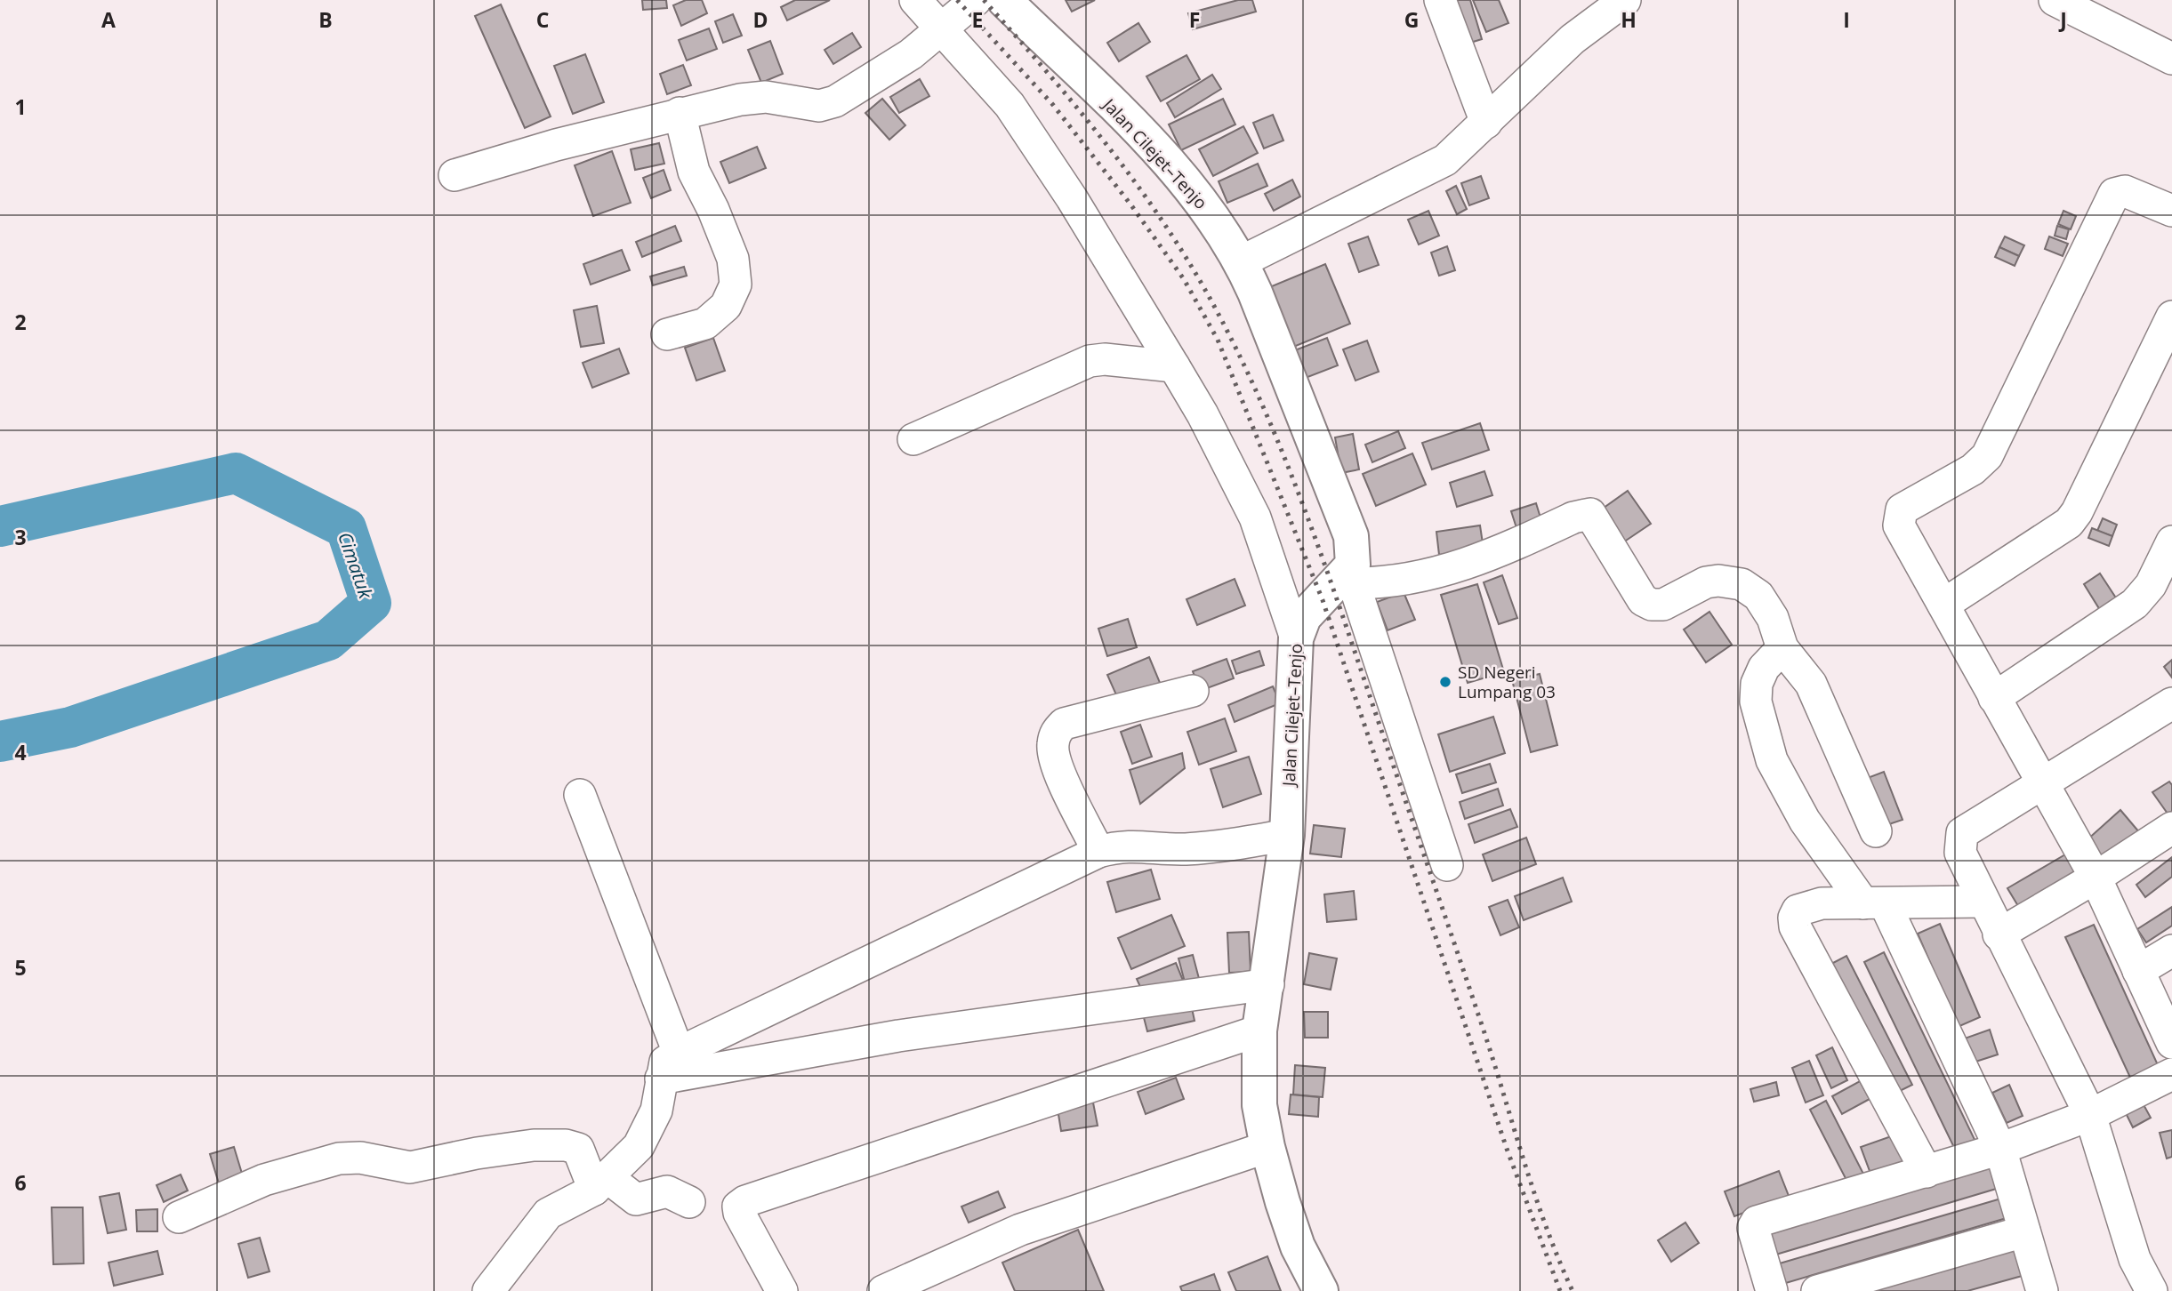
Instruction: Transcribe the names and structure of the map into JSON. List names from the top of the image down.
{
  "streets": {
    "main road": ["Jalan Cilejet–Tenjo"]
  },
  "water": ["Cimatuk"],
  "places": ["SD Negeri Lumpang 03"],
  "grid": {
    "columns": [
      "A",
      "B",
      "C",
      "D",
      "E",
      "F",
      "G",
      "H",
      "I",
      "J"
    ],
    "rows": [
      "1",
      "2",
      "3",
      "4",
      "5",
      "6"
    ]
  }
}
